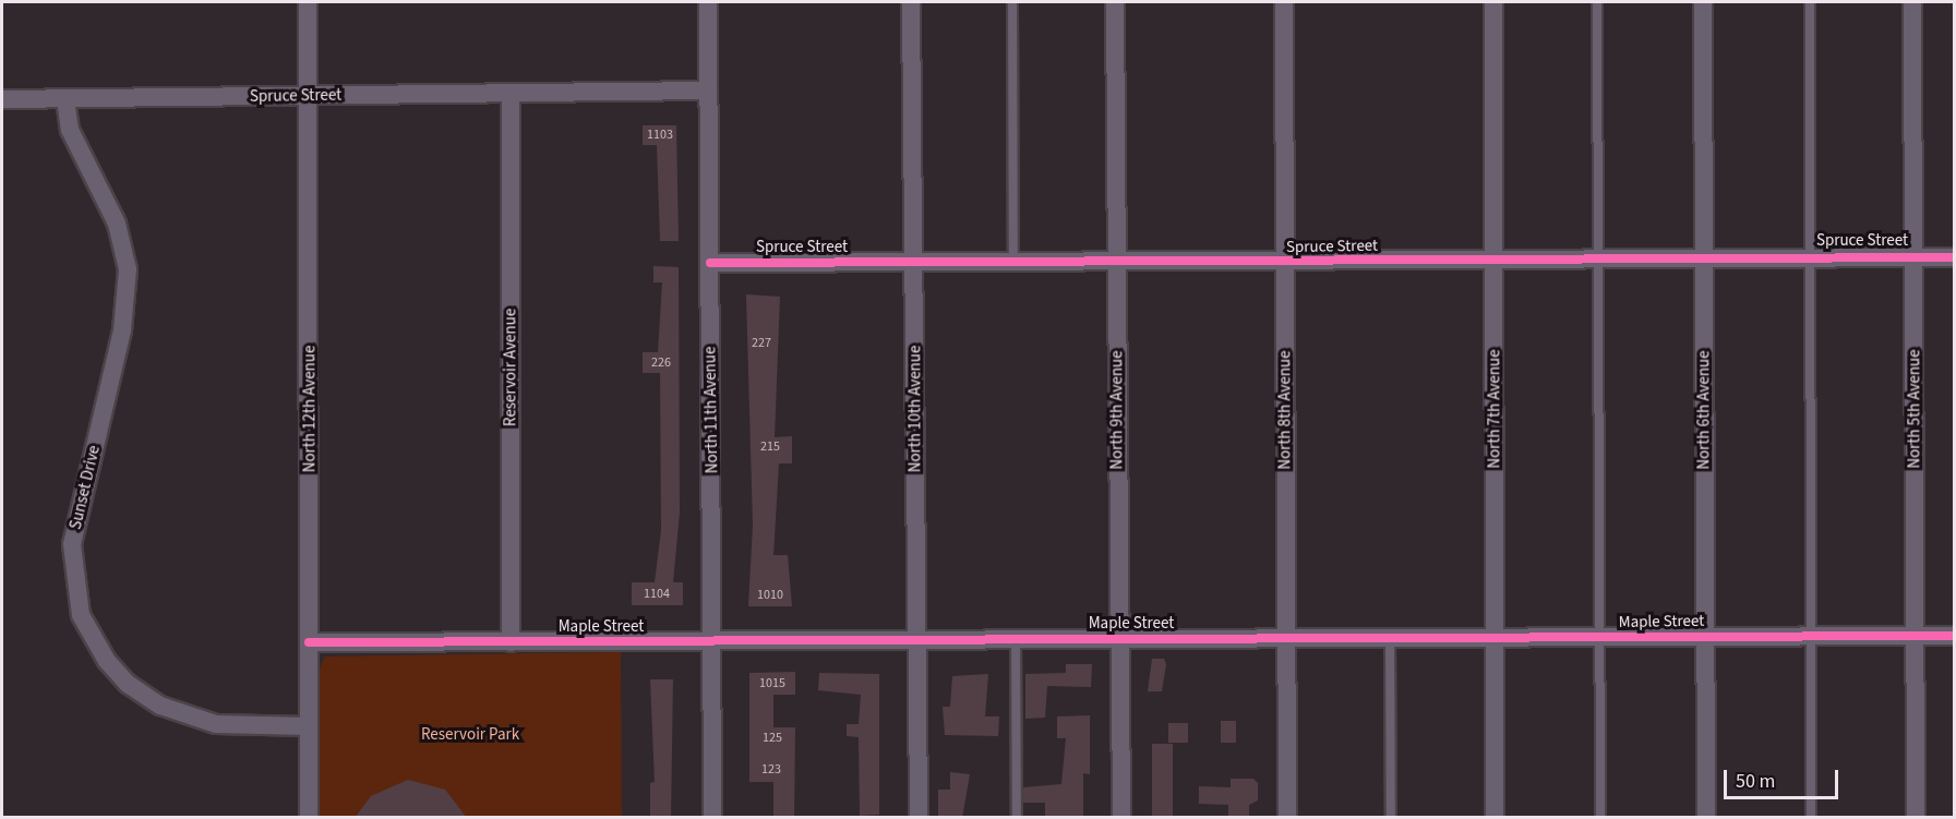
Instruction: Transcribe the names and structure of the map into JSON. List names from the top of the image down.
{
  "streets": {
    "street": [
      "Spruce Street",
      "Reservoir Avenue",
      "North 12th Avenue",
      "North 10th Avenue",
      "North 7th Avenue",
      "North 5th Avenue",
      "North 11th Avenue",
      "North 9th Avenue",
      "North 8th Avenue",
      "North 6th Avenue",
      "Sunset Drive",
      "Maple Street"
    ]
  },
  "crossings": [
    ["Spruce Street", "Reservoir Avenue"],
    ["Spruce Street", "North 12th Avenue"],
    ["Spruce Street", "North 10th Avenue"],
    ["Spruce Street", "North 7th Avenue"],
    ["Spruce Street", "North 5th Avenue"],
    ["Spruce Street", "North 11th Avenue"],
    ["Spruce Street", "North 9th Avenue"],
    ["Spruce Street", "North 8th Avenue"],
    ["Spruce Street", "North 6th Avenue"],
    ["Spruce Street", "Sunset Drive"],
    ["Reservoir Avenue", "Maple Street"],
    ["North 12th Avenue", "Sunset Drive"],
    ["North 12th Avenue", "Maple Street"],
    ["North 10th Avenue", "Maple Street"],
    ["North 7th Avenue", "Maple Street"],
    ["North 5th Avenue", "Maple Street"],
    ["North 11th Avenue", "Maple Street"],
    ["North 9th Avenue", "Maple Street"],
    ["North 8th Avenue", "Maple Street"],
    ["North 6th Avenue", "Maple Street"]
  ],
  "parks": ["Reservoir Park"],
  "house_numbers": [
    "1103",
    "227",
    "226",
    "215",
    "1104",
    "1010",
    "1015",
    "125",
    "123"
  ],
  "scale_bar": "50 m"
}
